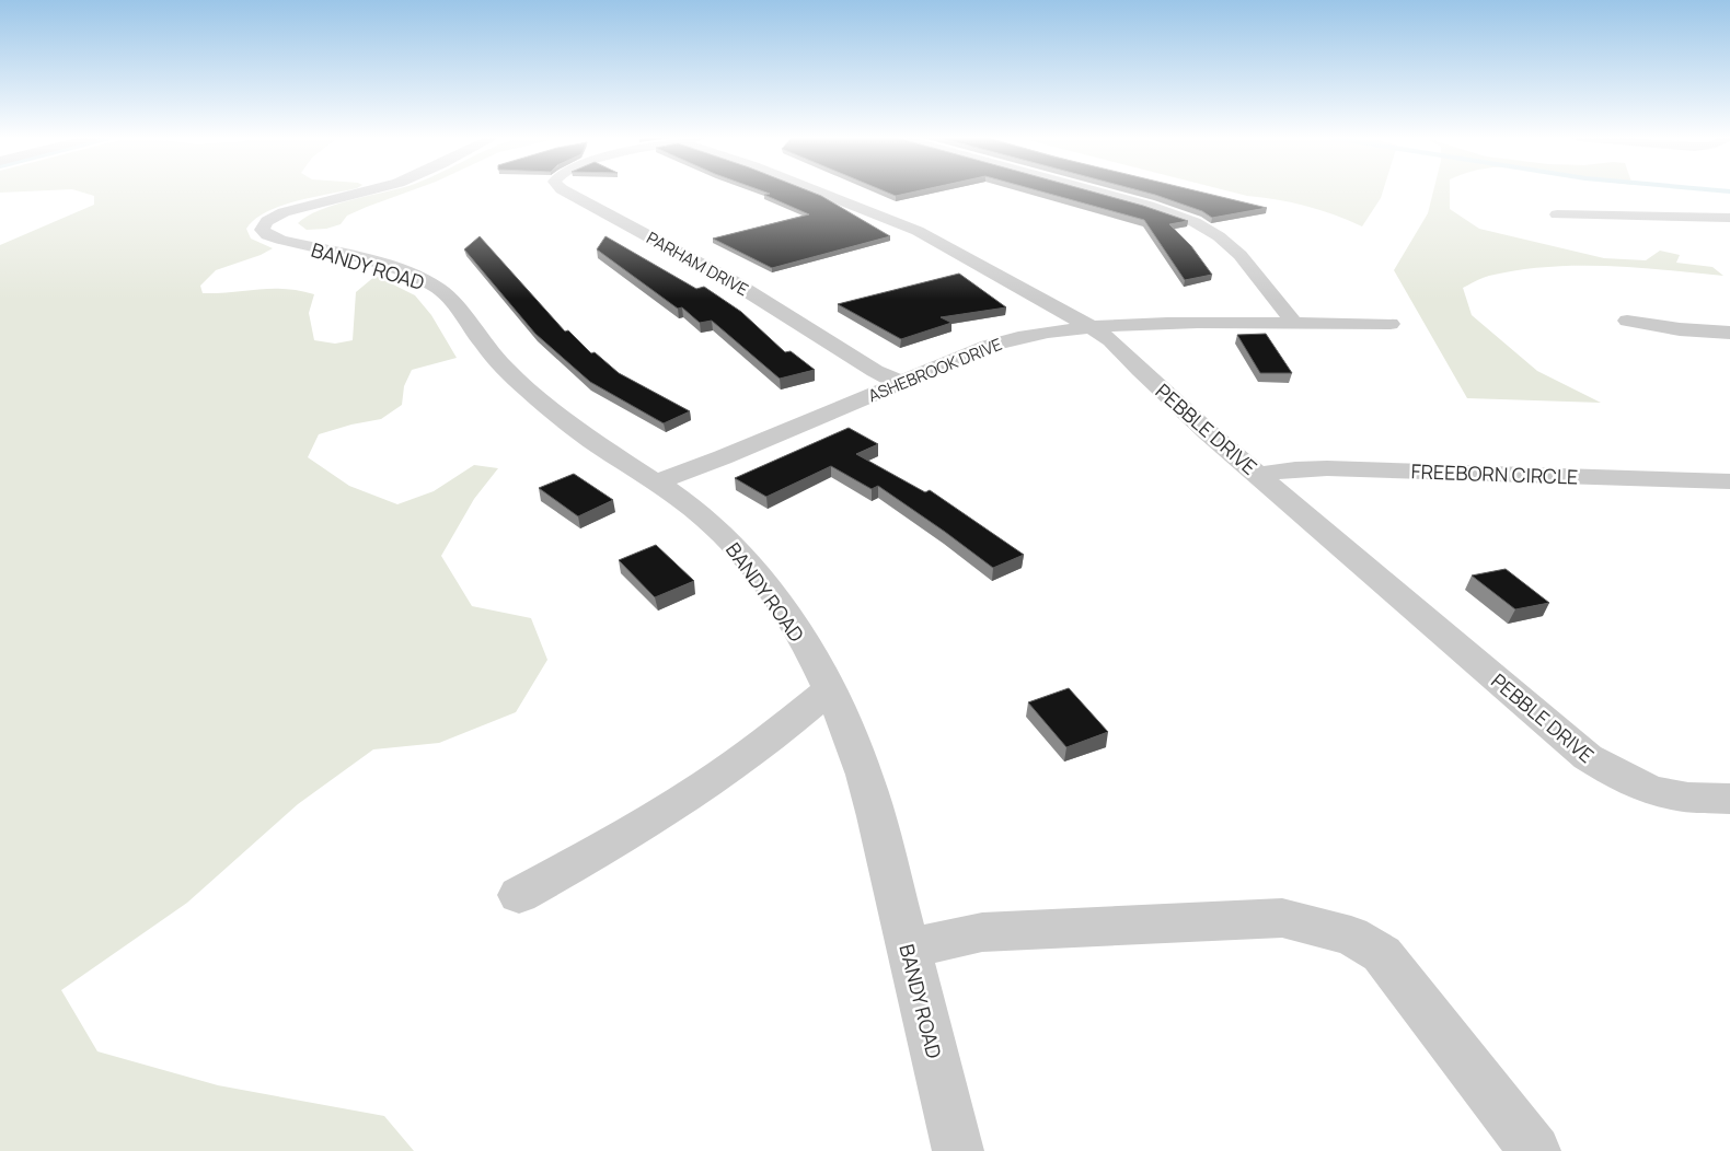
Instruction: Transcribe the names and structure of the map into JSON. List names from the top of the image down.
{
  "streets": {
    "street": [
      "PARHAM DRIVE",
      "BANDY ROAD",
      "ASHEBROOK DRIVE",
      "PEBBLE DRIVE",
      "FREEBORN CIRCLE"
    ]
  },
  "crossings": [
    ["PARHAM DRIVE", "ASHEBROOK DRIVE"],
    ["BANDY ROAD", "ASHEBROOK DRIVE"],
    ["ASHEBROOK DRIVE", "PEBBLE DRIVE"],
    ["PEBBLE DRIVE", "FREEBORN CIRCLE"]
  ]
}
